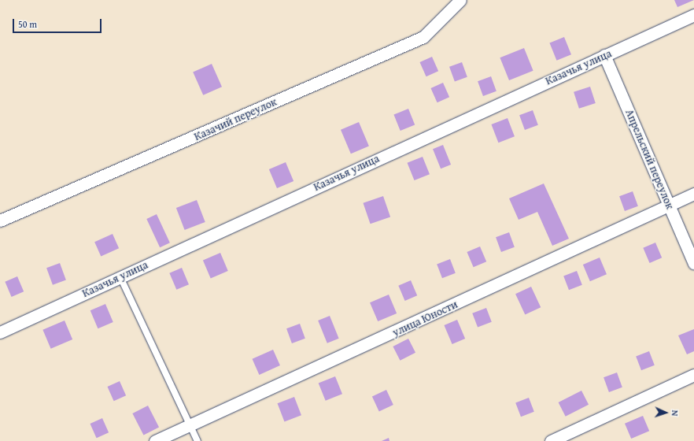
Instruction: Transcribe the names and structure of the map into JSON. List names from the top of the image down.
{
  "streets": {
    "street": [
      "Казачья улица",
      "Казачий переулок",
      "Апрельский переулок",
      "улица Юности"
    ]
  },
  "crossings": [
    ["Казачья улица", "Апрельский переулок"],
    ["Апрельский переулок", "улица Юности"]
  ],
  "scale_bar": "50 m",
  "north": "right"
}
